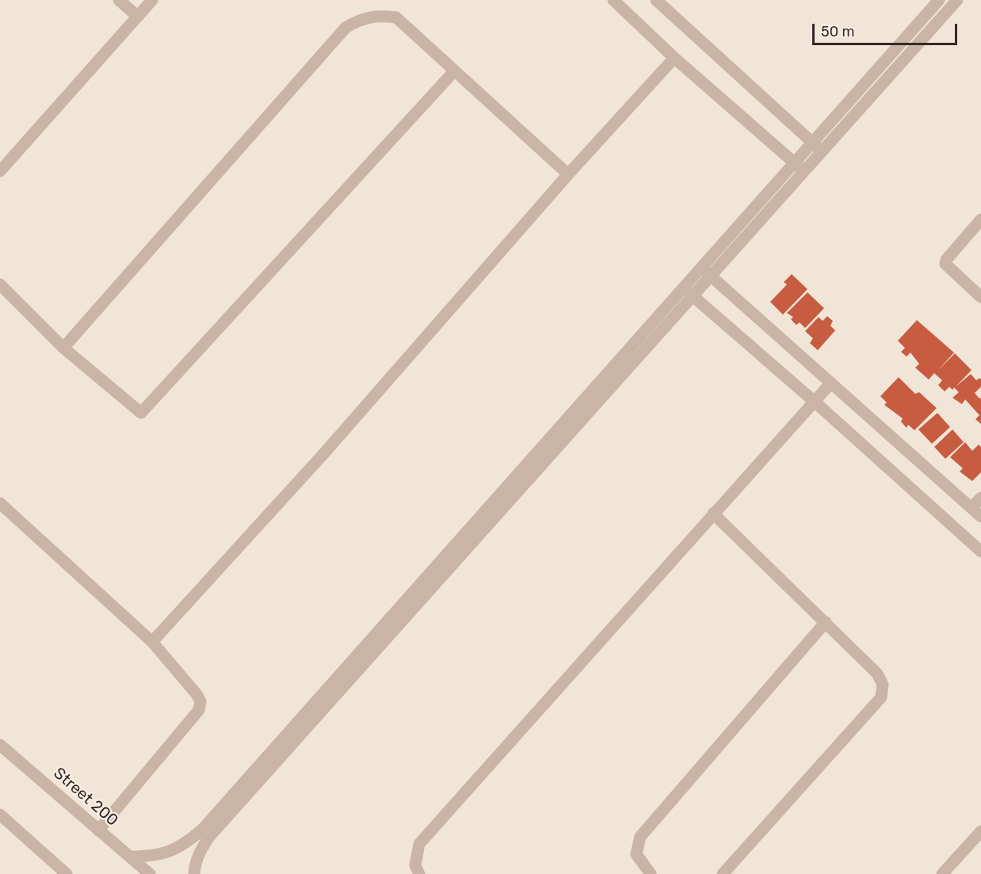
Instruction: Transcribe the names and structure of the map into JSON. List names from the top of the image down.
{
  "streets": {
    "street": ["Street 200"]
  },
  "scale_bar": "50 m"
}
